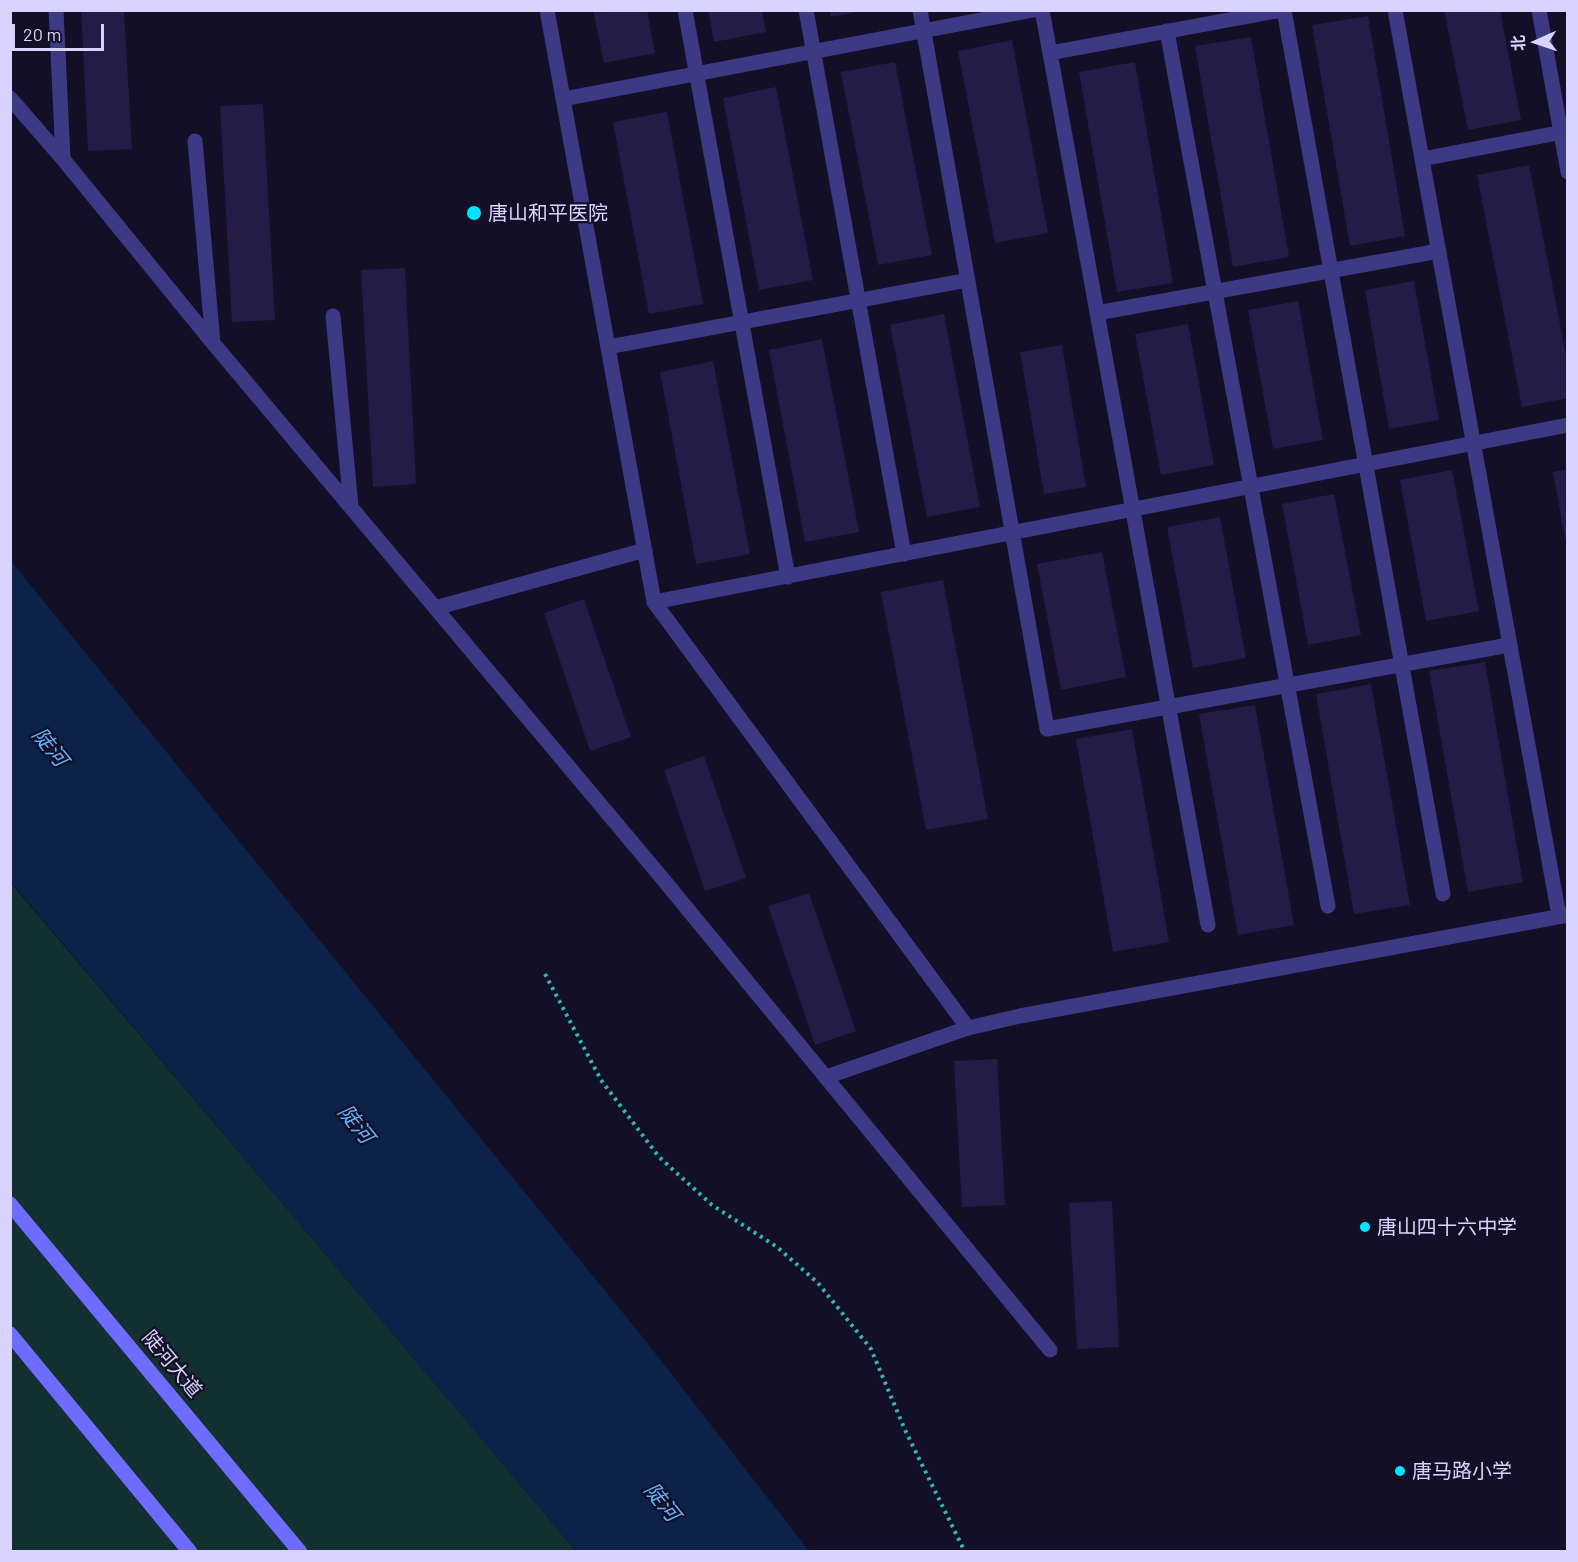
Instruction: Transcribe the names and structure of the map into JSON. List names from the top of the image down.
{
  "streets": {
    "street": ["陡河大道"]
  },
  "water": ["陡河"],
  "places": ["唐山和平医院", "唐山四十六中学", "唐马路小学"],
  "scale_bar": "20 m",
  "north": "left"
}
